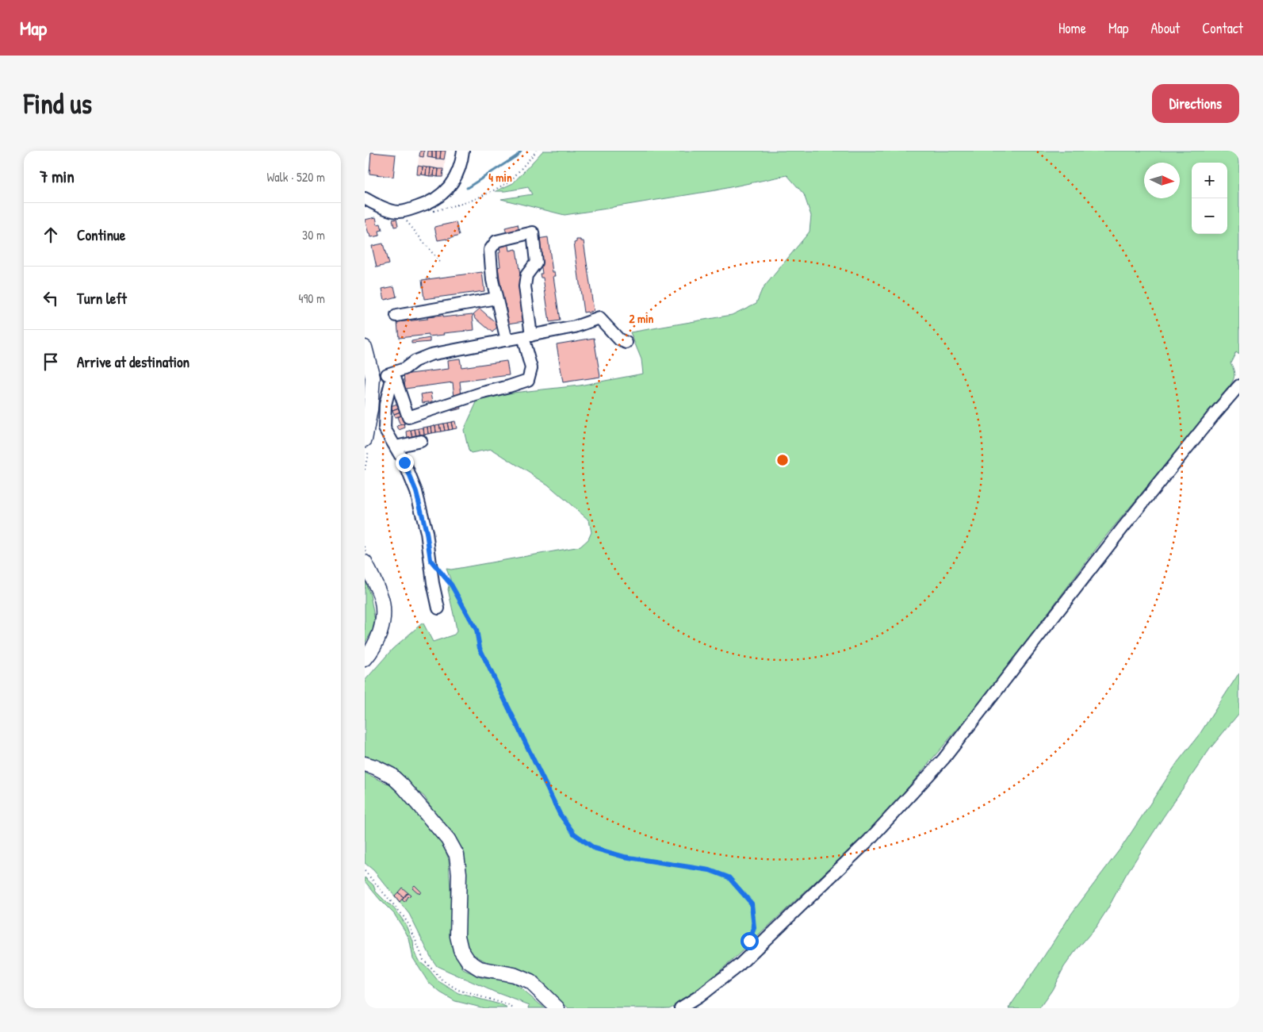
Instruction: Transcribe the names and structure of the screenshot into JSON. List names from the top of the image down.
{
  "north": "right",
  "page": {
    "header": "Map",
    "nav": [
      "Home",
      "Map",
      "About",
      "Contact"
    ],
    "buttons": "Directions",
    "title": "Find us",
    "heading": ["7 min", "Walk · 520 m"],
    "map_buttons": ["+", "−"],
    "list": [
      ["Continue", "30 m"],
      ["Turn left", "490 m"],
      "Arrive at destination"
    ]
  },
  "rings": ["4 min", "2 min"]
}
